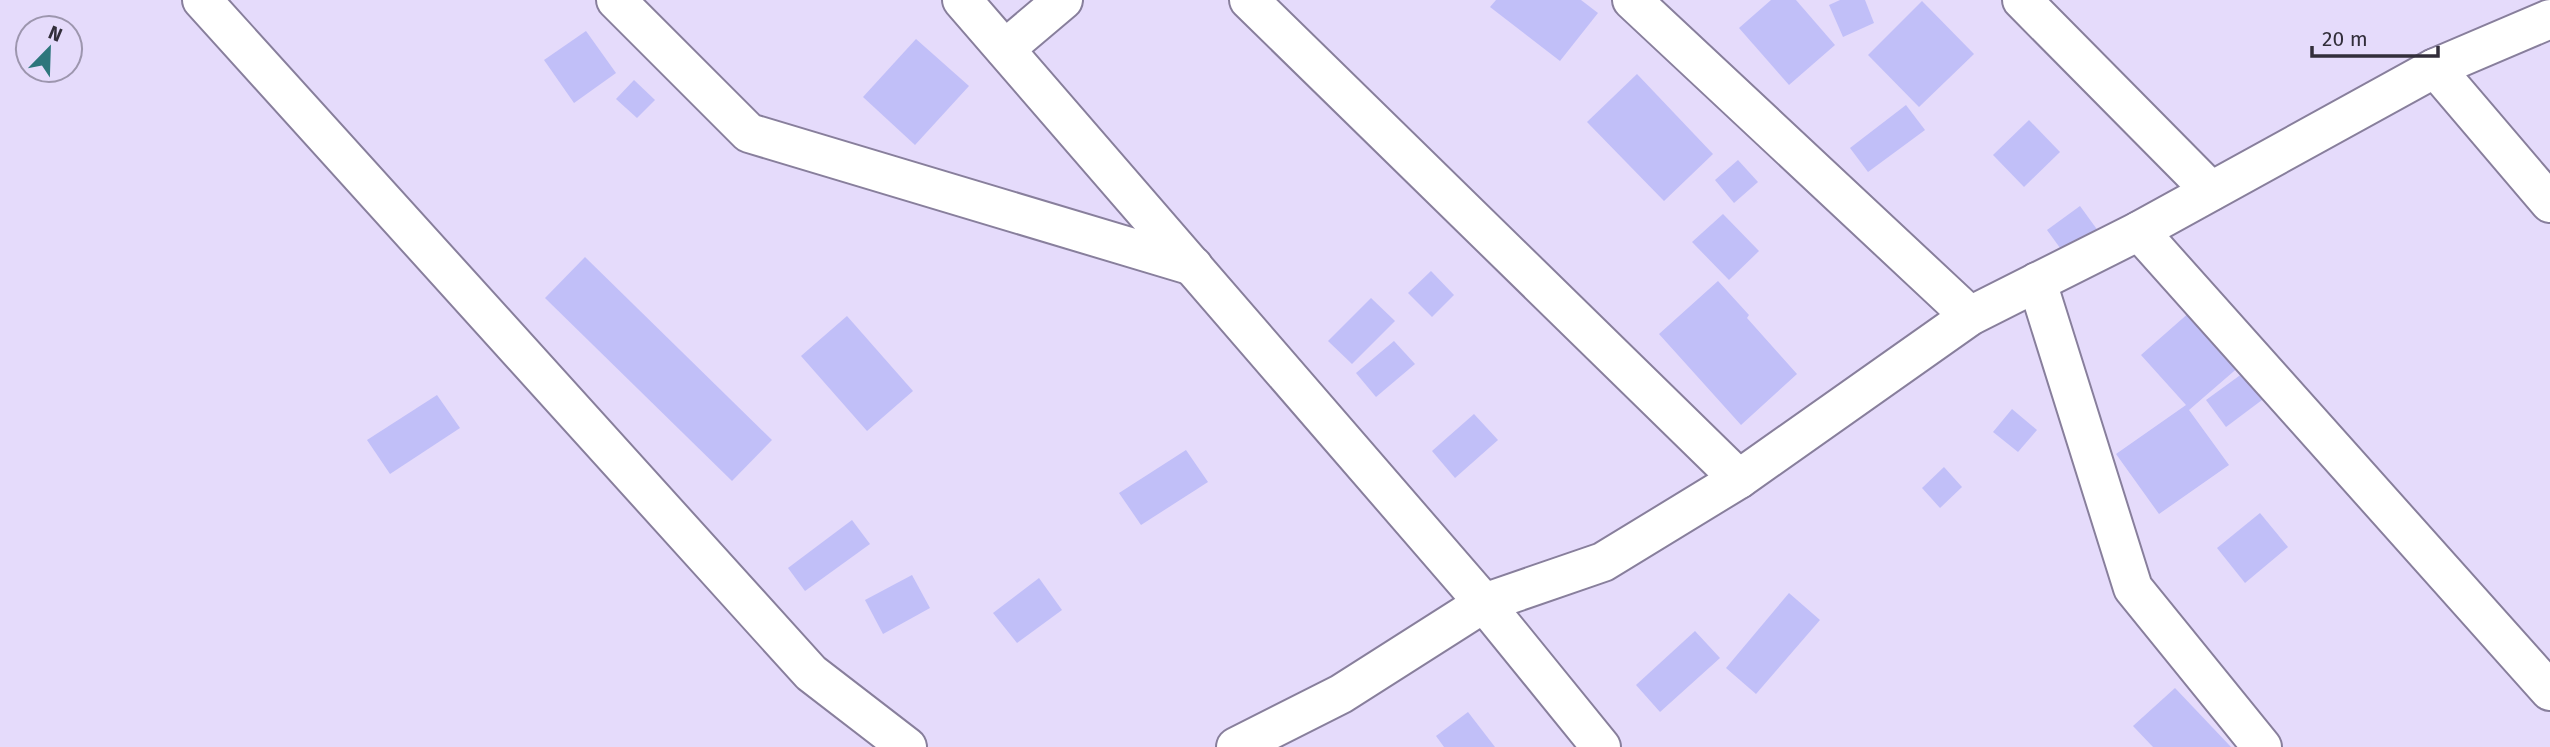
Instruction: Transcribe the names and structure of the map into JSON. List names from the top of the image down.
{
  "scale_bar": "20 m",
  "north": "top right"
}
